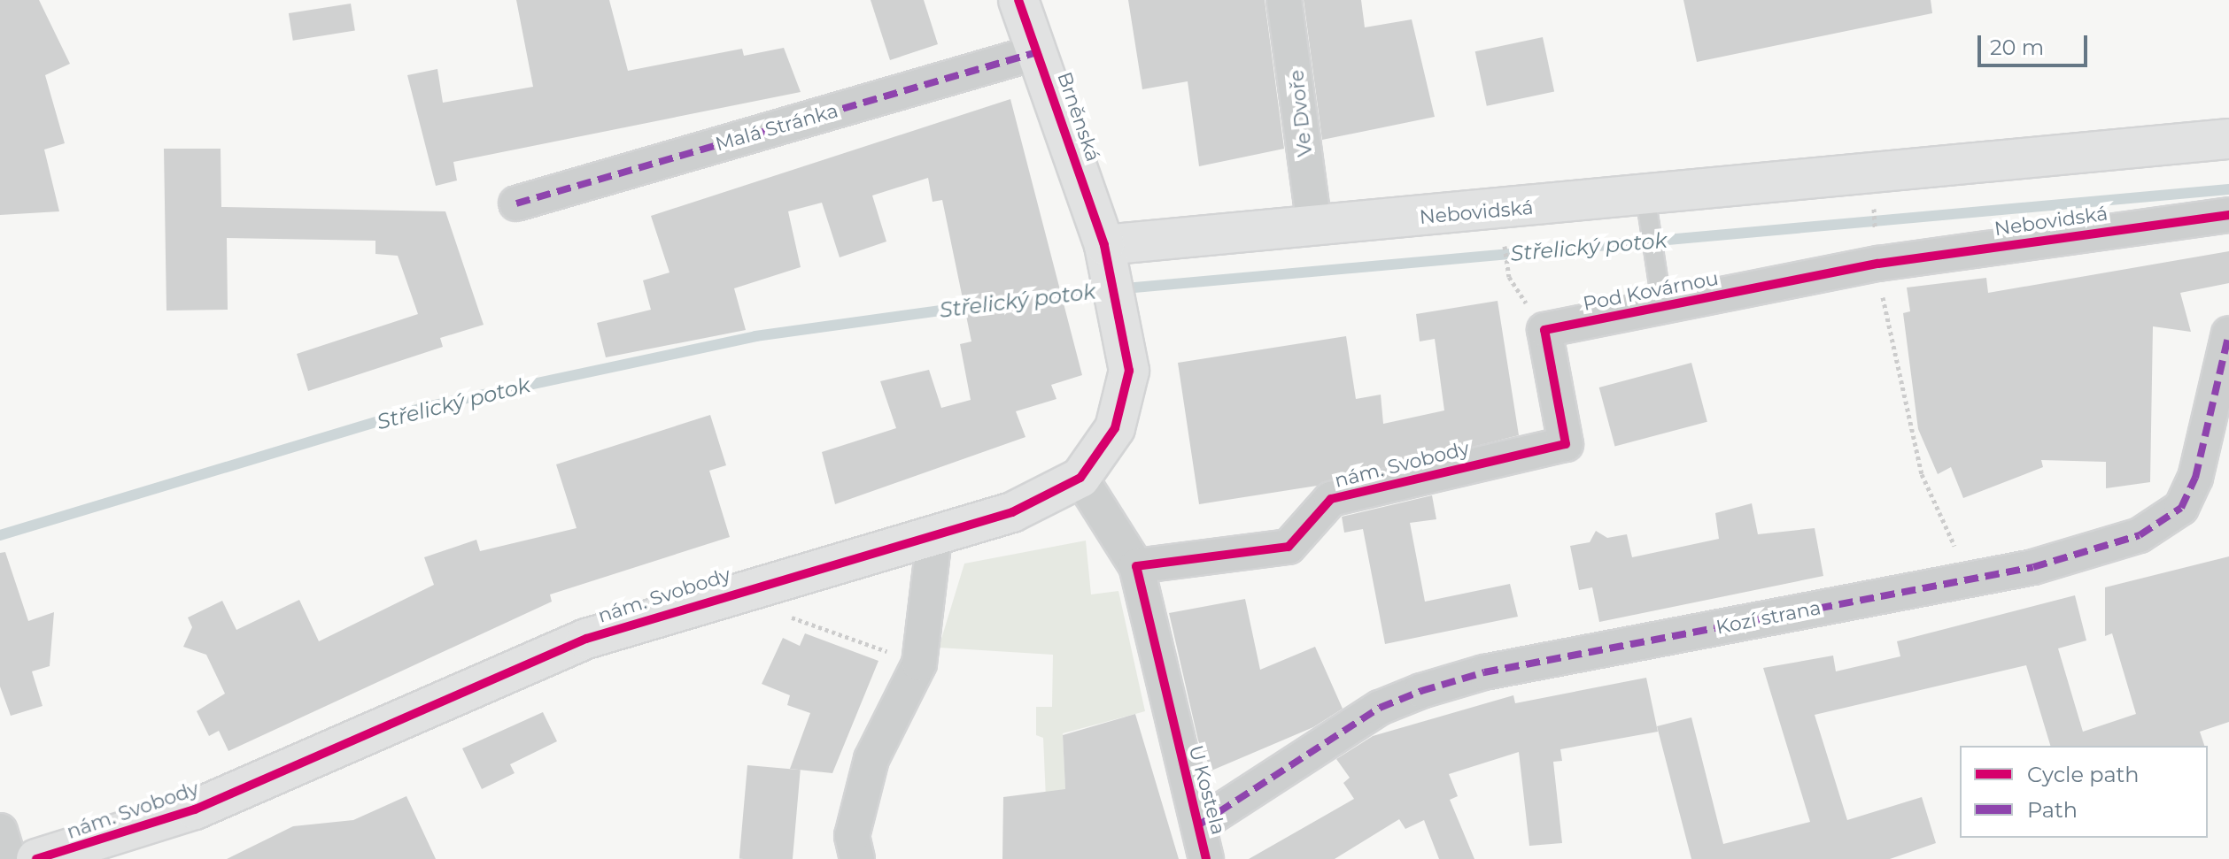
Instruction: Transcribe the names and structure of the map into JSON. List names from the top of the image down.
{
  "streets": {
    "street": [
      "Ve Dvoře",
      "Brněnská",
      "Malá Stránka",
      "Nebovidská",
      "Pod Kovárnou",
      "nám. Svobody",
      "Kozí strana",
      "U Kostela"
    ]
  },
  "crossings": [
    ["Ve Dvoře", "Nebovidská"],
    ["Brněnská", "Malá Stránka"],
    ["Brněnská", "Nebovidská"],
    ["Brněnská", "nám. Svobody"],
    ["Nebovidská", "Pod Kovárnou"],
    ["Nebovidská", "nám. Svobody"],
    ["Pod Kovárnou", "nám. Svobody"],
    ["nám. Svobody", "U Kostela"],
    ["Kozí strana", "U Kostela"]
  ],
  "water": ["Střelický potok"],
  "legend": ["Cycle path", "Path"],
  "scale_bar": "20 m"
}
